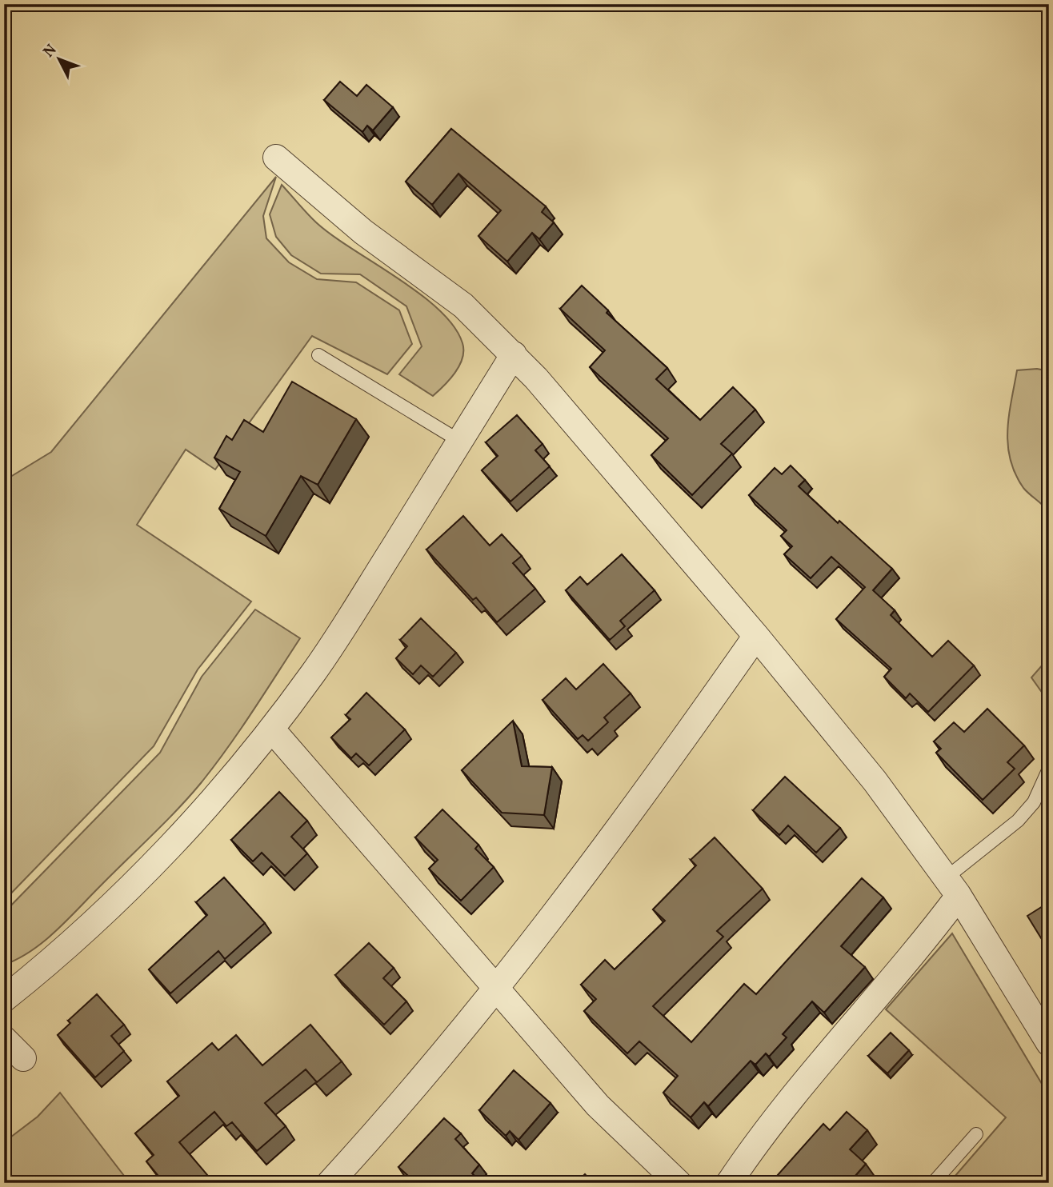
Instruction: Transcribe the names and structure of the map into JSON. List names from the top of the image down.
{
  "north": "top left"
}
